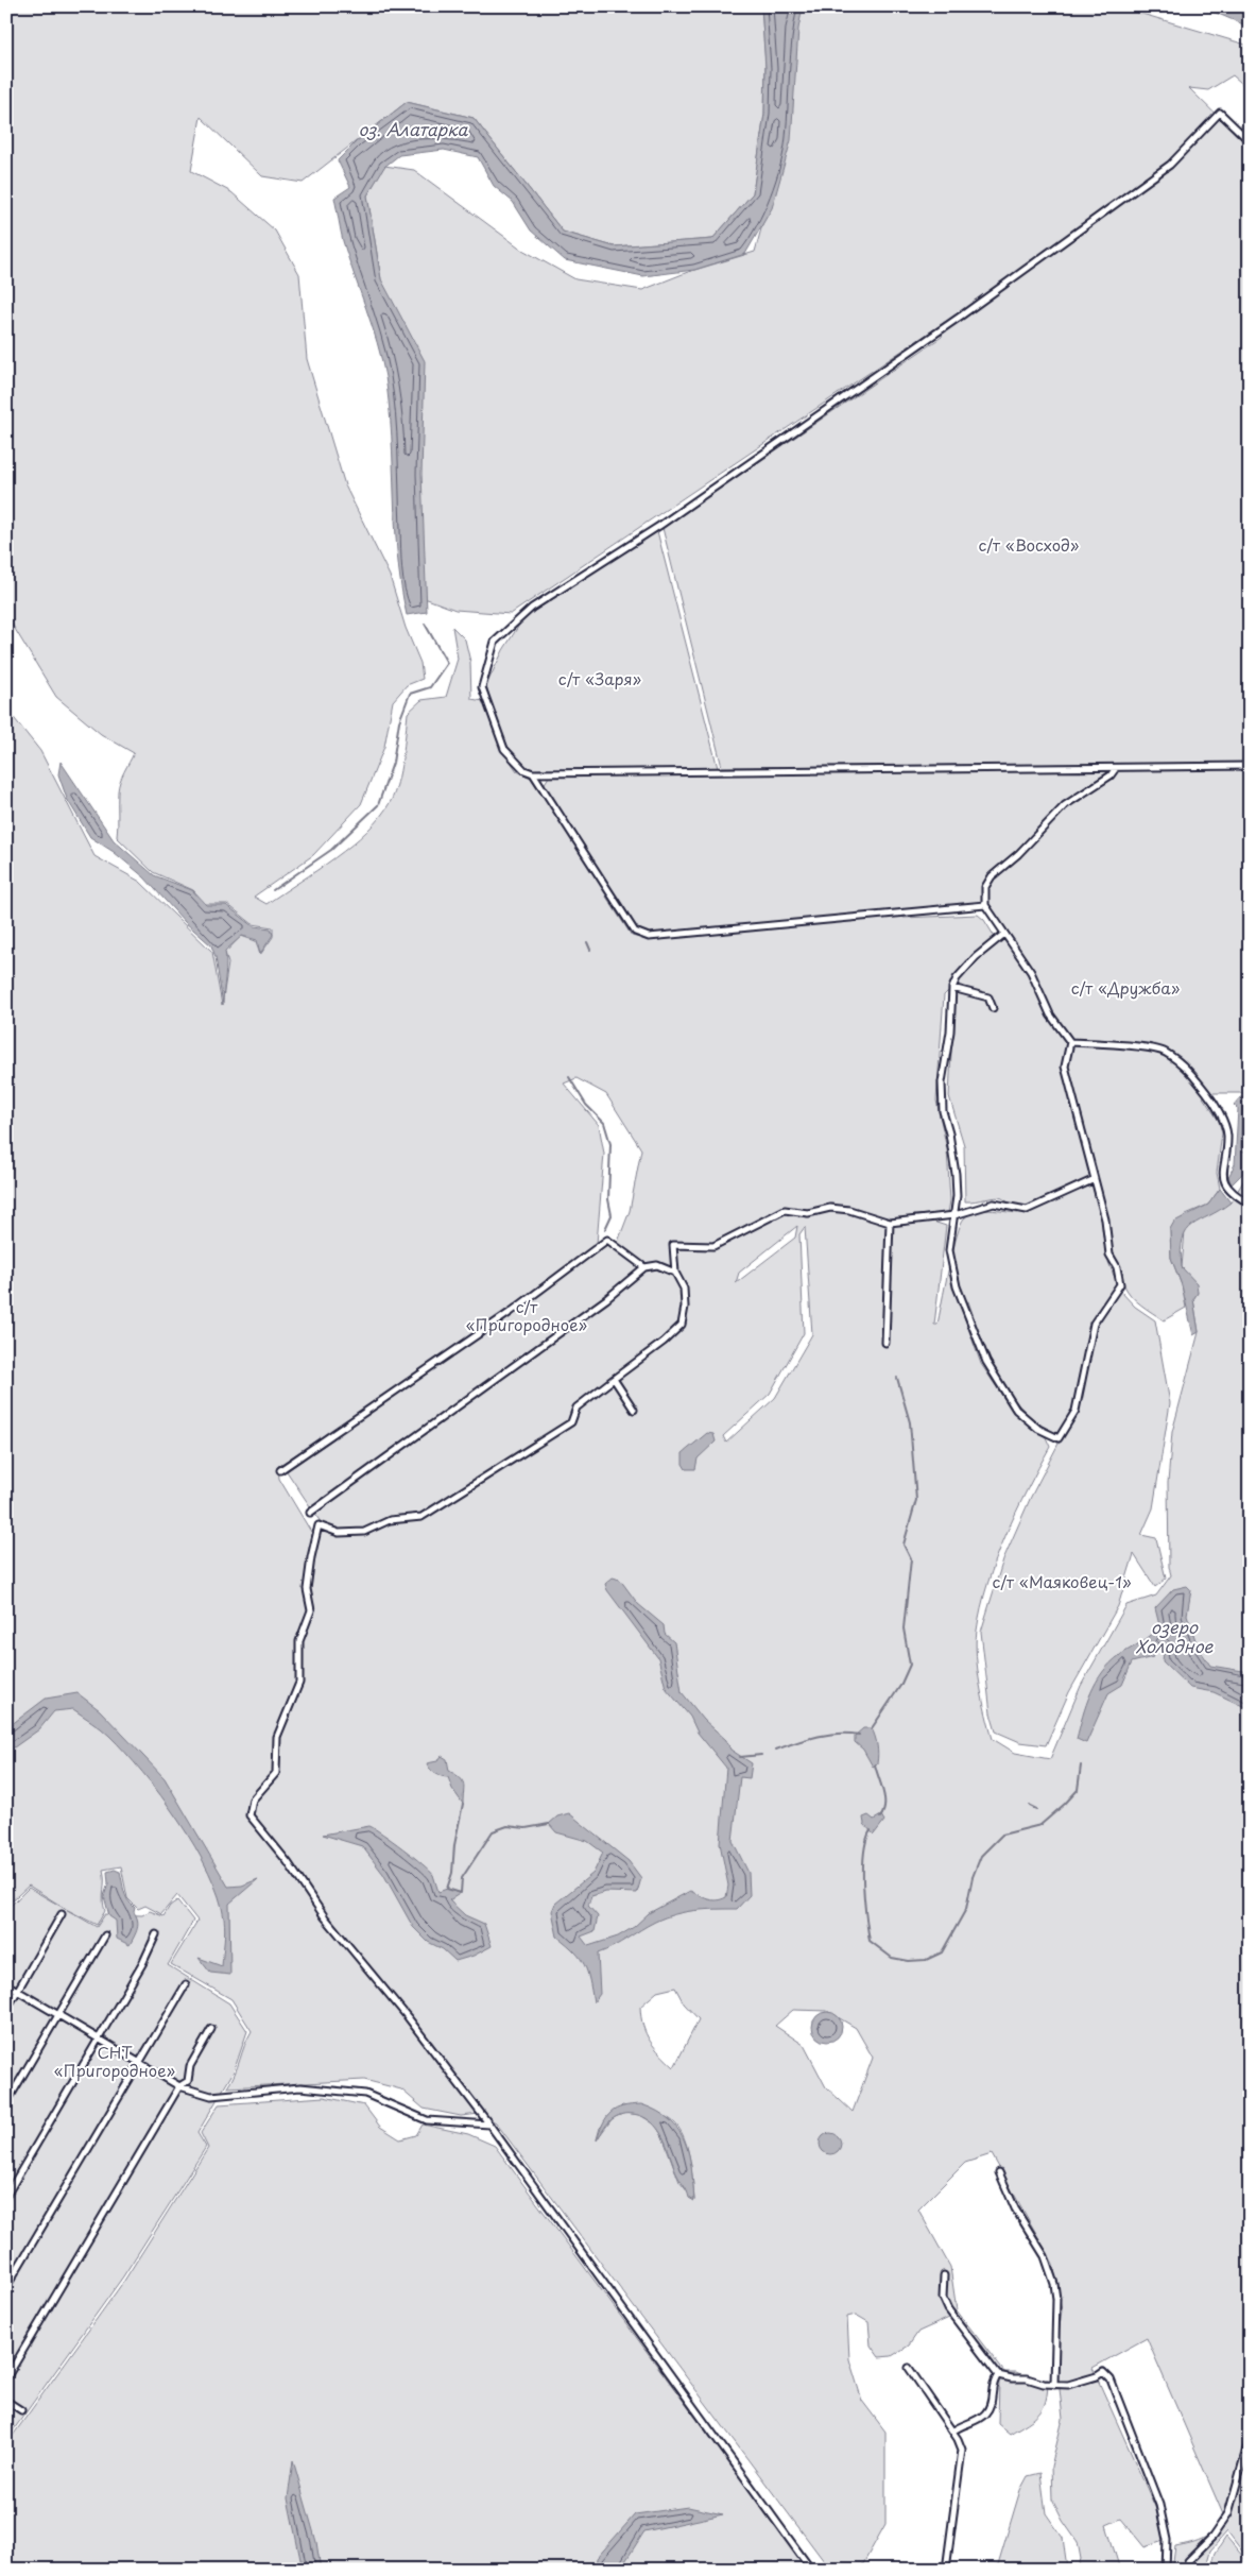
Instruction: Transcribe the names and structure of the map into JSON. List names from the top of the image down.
{
  "water": ["оз. Алатарка", "озеро Холодное"],
  "parks": [
    "с/т «Восход»",
    "с/т «Заря»",
    "с/т «Дружба»",
    "с/т «Пригородное»",
    "с/т «Маяковец-1»",
    "СНТ «Пригородное»"
  ]
}
